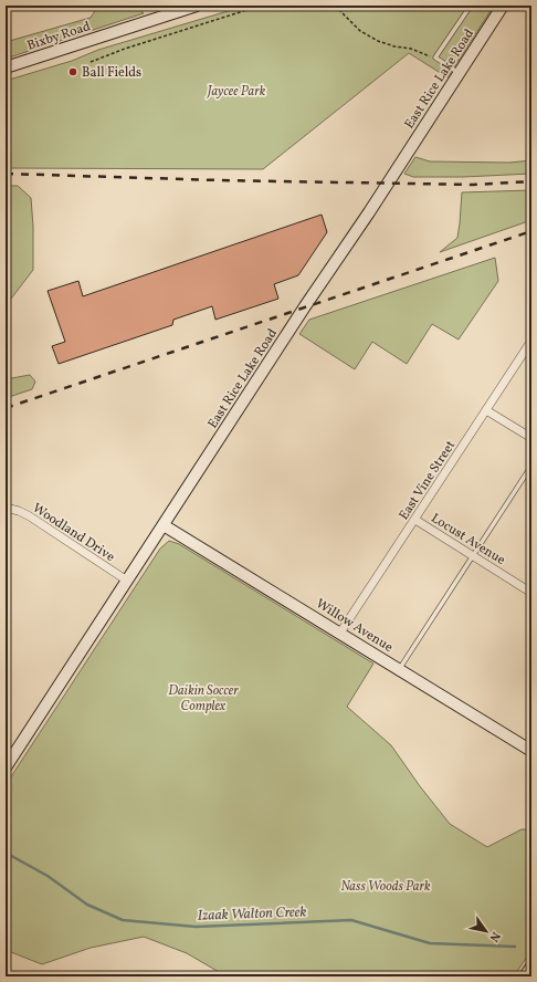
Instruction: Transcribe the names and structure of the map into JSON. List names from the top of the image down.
{
  "streets": {
    "street": [
      "Bixby Road",
      "East Rice Lake Road",
      "East Vine Street",
      "Woodland Drive",
      "Locust Avenue",
      "Willow Avenue"
    ]
  },
  "crossings": [
    ["East Rice Lake Road", "Woodland Drive"],
    ["East Rice Lake Road", "Willow Avenue"],
    ["East Vine Street", "Locust Avenue"],
    ["East Vine Street", "Willow Avenue"]
  ],
  "water": ["Izaak Walton Creek"],
  "parks": ["Jaycee Park", "Daikin Soccer Complex", "Nass Woods Park"],
  "places": ["Ball Fields"],
  "north": "bottom right"
}
